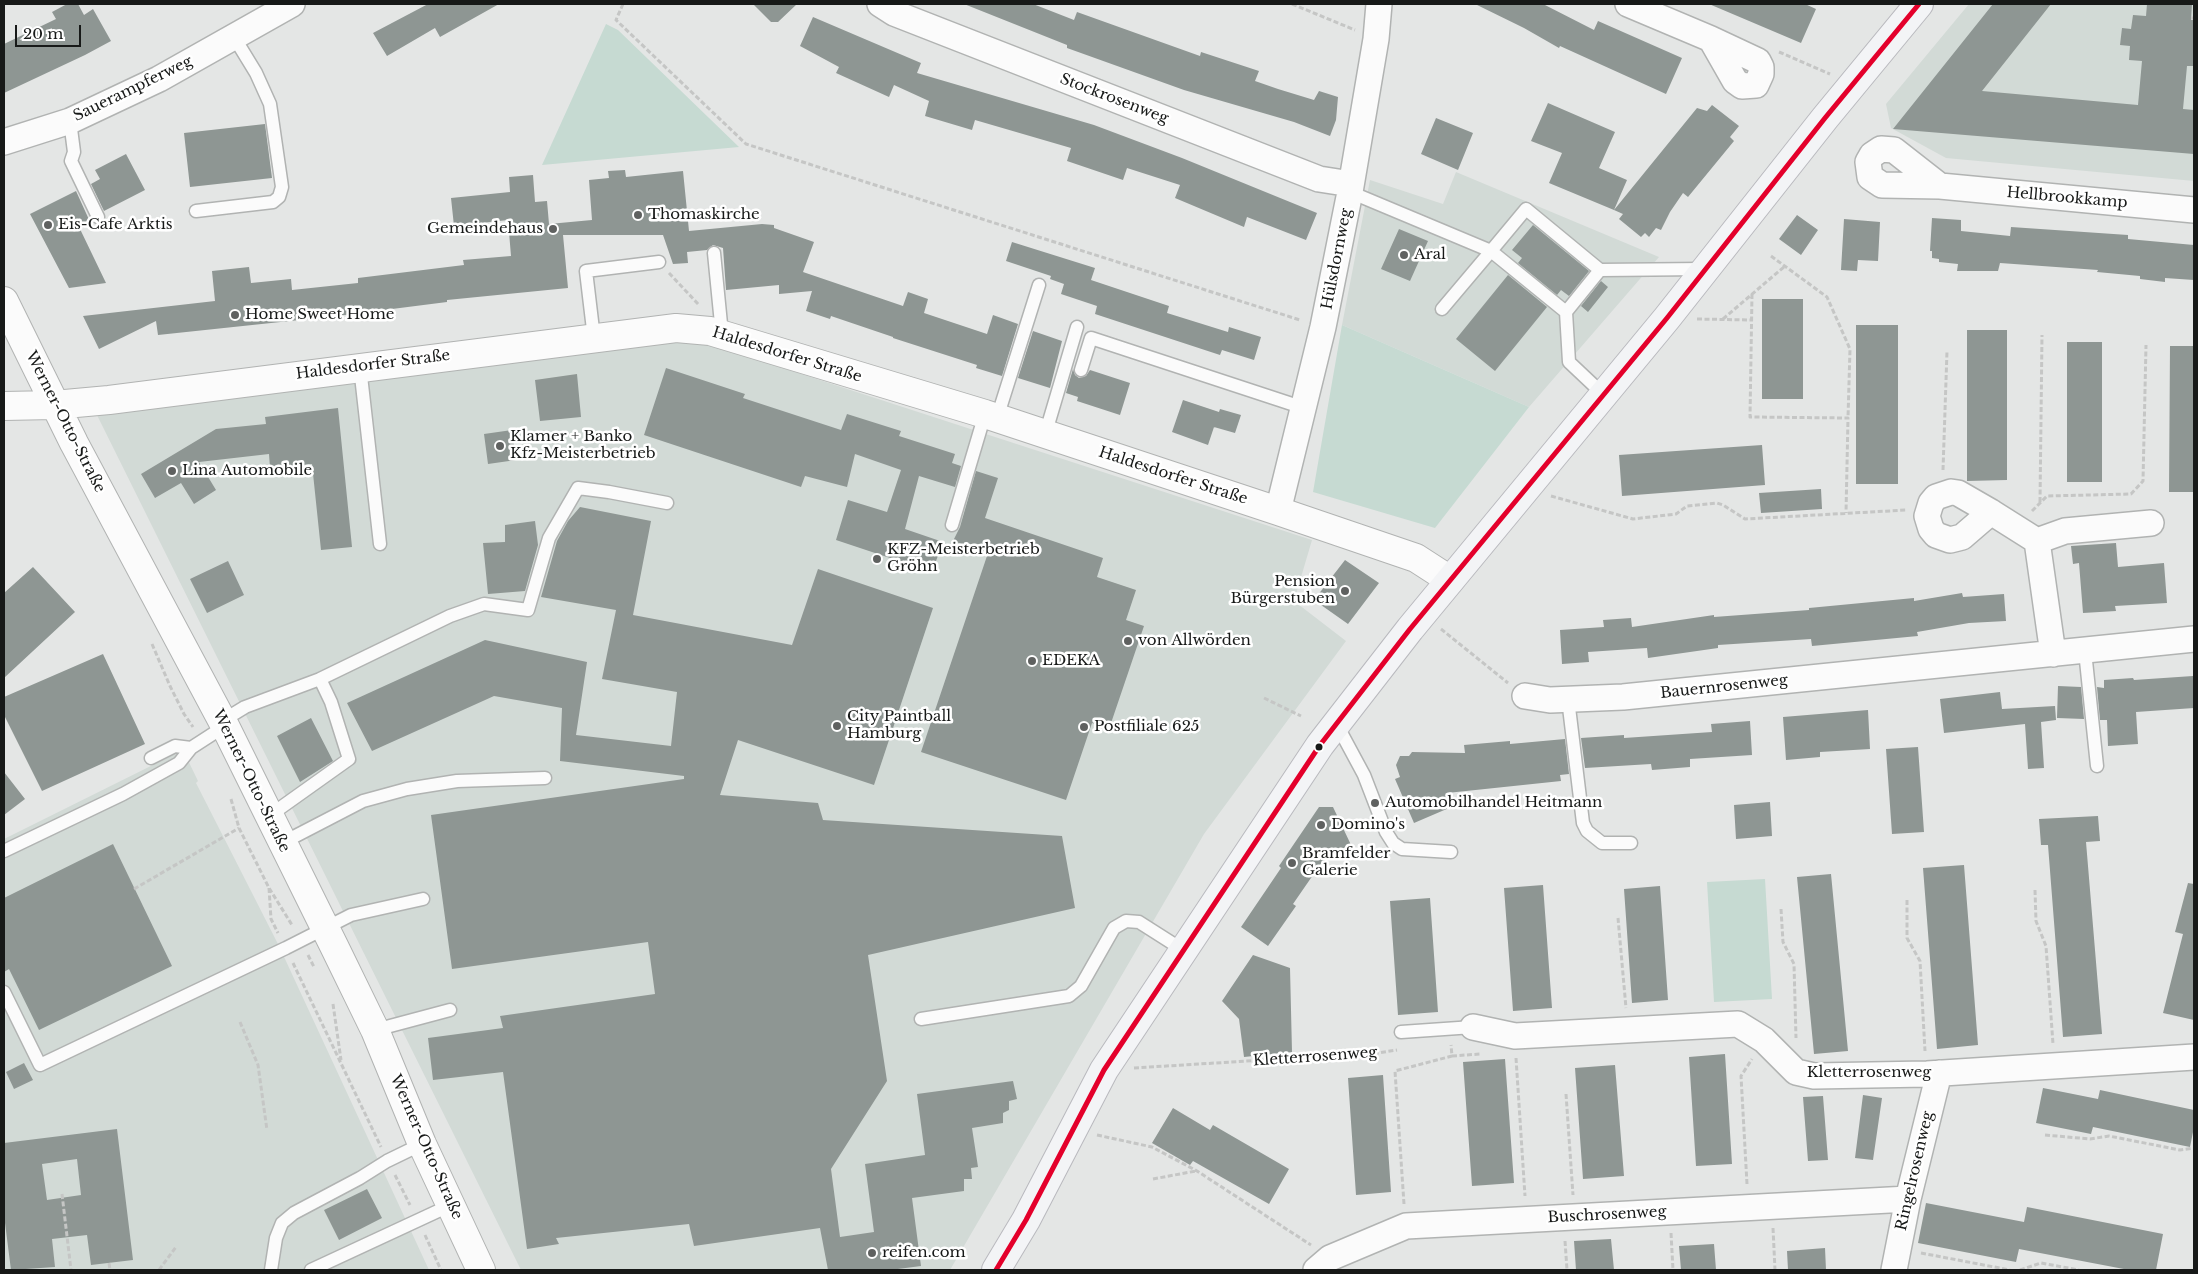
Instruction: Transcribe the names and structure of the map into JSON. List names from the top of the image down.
{
  "streets": {
    "street": [
      "Sauerampferweg",
      "Stockrosenweg",
      "Hellbrookkamp",
      "Hülsdornweg",
      "Haldesdorfer Straße",
      "Werner-Otto-Straße",
      "Bauernrosenweg",
      "Kletterrosenweg",
      "Ringelrosenweg",
      "Buschrosenweg"
    ]
  },
  "crossings": [
    ["Stockrosenweg", "Hülsdornweg"],
    ["Hülsdornweg", "Haldesdorfer Straße"],
    ["Haldesdorfer Straße", "Werner-Otto-Straße"],
    ["Kletterrosenweg", "Ringelrosenweg"],
    ["Kletterrosenweg", "Buschrosenweg"],
    ["Ringelrosenweg", "Buschrosenweg"]
  ],
  "places": [
    "Thomaskirche",
    "Eis-Cafe Arktis",
    "Gemeindehaus",
    "Aral",
    "Home Sweet Home",
    "Klamer + Banko Kfz-Meisterbetrieb",
    "Lina Automobile",
    "KFZ-Meisterbetrieb Gröhn",
    "Pension Bürgerstuben",
    "von Allwörden",
    "EDEKA",
    "City Paintball Hamburg",
    "Postfiliale 625",
    "Automobilhandel Heitmann",
    "Domino's",
    "Bramfelder Galerie",
    "reifen.com"
  ],
  "scale_bar": "20 m"
}
